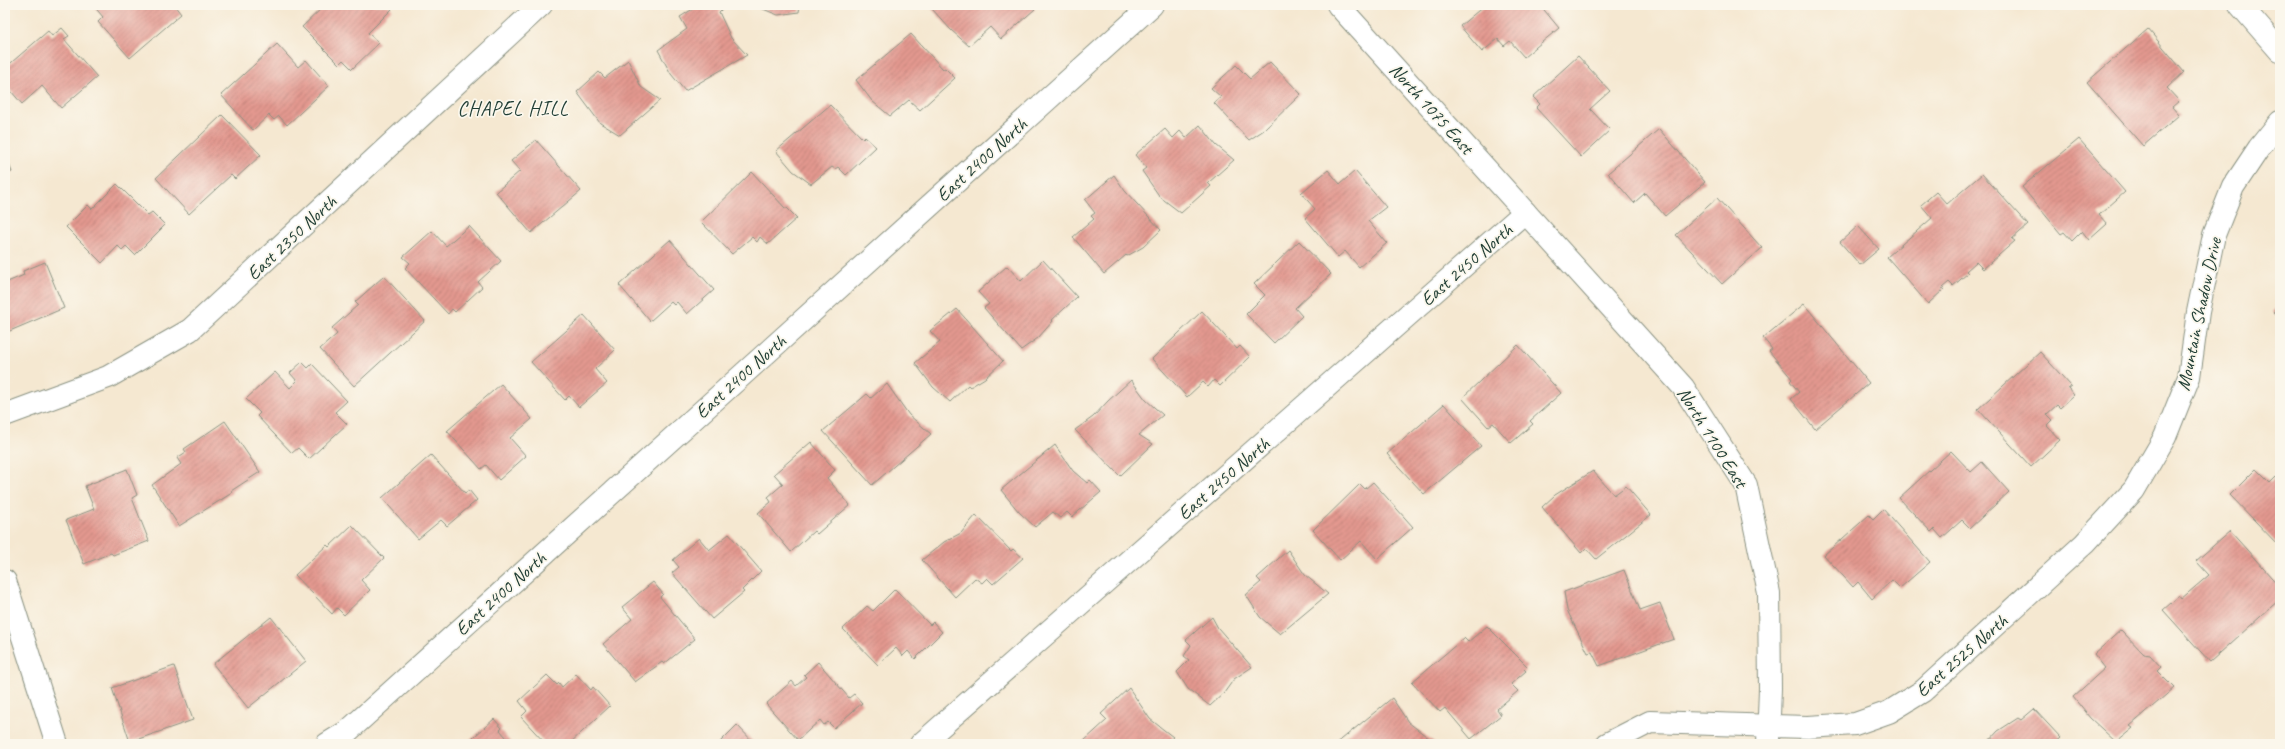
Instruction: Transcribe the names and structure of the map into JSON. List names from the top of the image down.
{
  "streets": {
    "street": [
      "North 1075 East",
      "East 2400 North",
      "East 2350 North",
      "East 2450 North",
      "Mountain Shadow Drive",
      "North 1100 East",
      "East 2525 North"
    ]
  },
  "crossings": [
    ["North 1075 East", "East 2450 North"],
    ["North 1075 East", "North 1100 East"],
    ["East 2450 North", "North 1100 East"],
    ["Mountain Shadow Drive", "East 2525 North"],
    ["North 1100 East", "East 2525 North"]
  ],
  "districts": ["CHAPEL HILL"]
}
